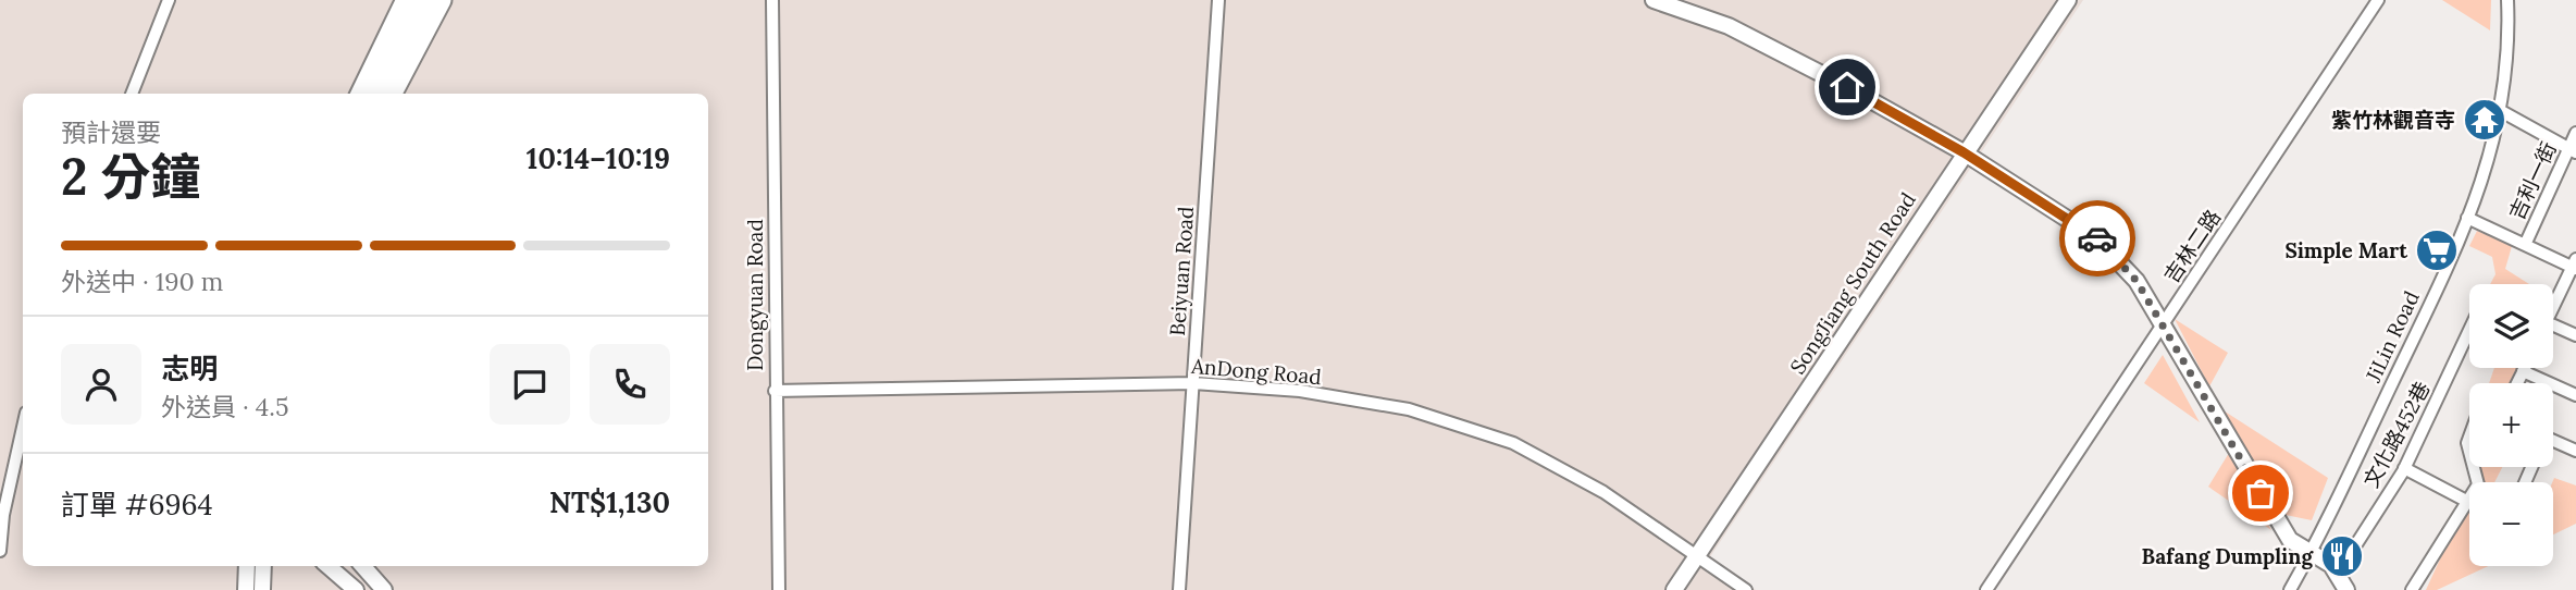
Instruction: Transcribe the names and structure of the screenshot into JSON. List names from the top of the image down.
{
  "streets": {
    "street": [
      "吉利一街",
      "吉林二路",
      "Beiyuan Road",
      "SongJiang South Road",
      "Dongyuan Road",
      "JiLin Road",
      "AnDong Road",
      "文化路452巷"
    ]
  },
  "crossings": [
    ["Beiyuan Road", "AnDong Road"],
    ["SongJiang South Road", "AnDong Road"],
    ["Dongyuan Road", "AnDong Road"]
  ],
  "places": {
    "temple": ["紫竹林觀音寺"],
    "supermarket": ["Simple Mart"],
    "restaurant": ["Bafang Dumpling"]
  },
  "page": {
    "heading": ["2 分鐘", "預計還要", "10:14–10:19"],
    "panel": [
      "志明",
      "外送員 · 4.5",
      "訂單 #6964",
      "NT$1,130"
    ],
    "bar": "外送中 · 190 m",
    "map_buttons": ["+", "−"]
  }
}
